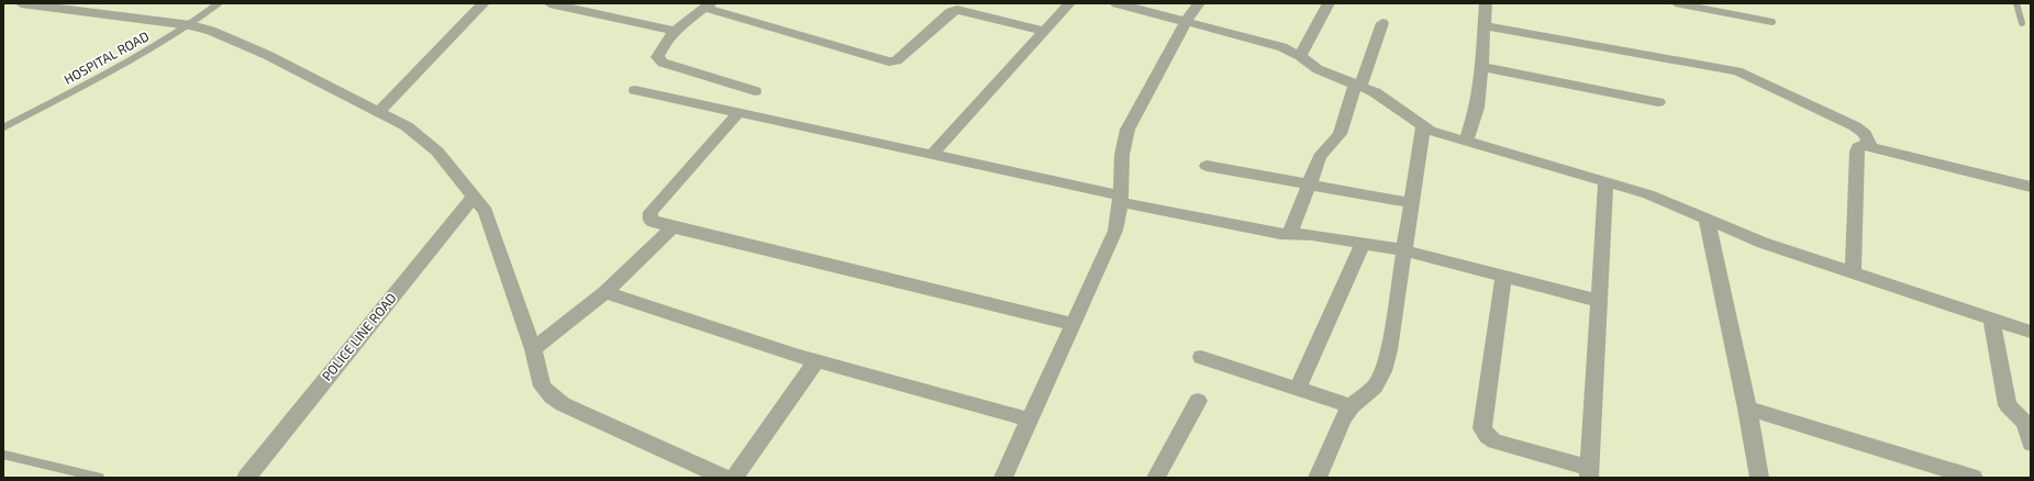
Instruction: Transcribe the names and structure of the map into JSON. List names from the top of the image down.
{
  "streets": {
    "street": ["POLICE LINE ROAD"],
    "lane": ["HOSPITAL ROAD"]
  }
}
